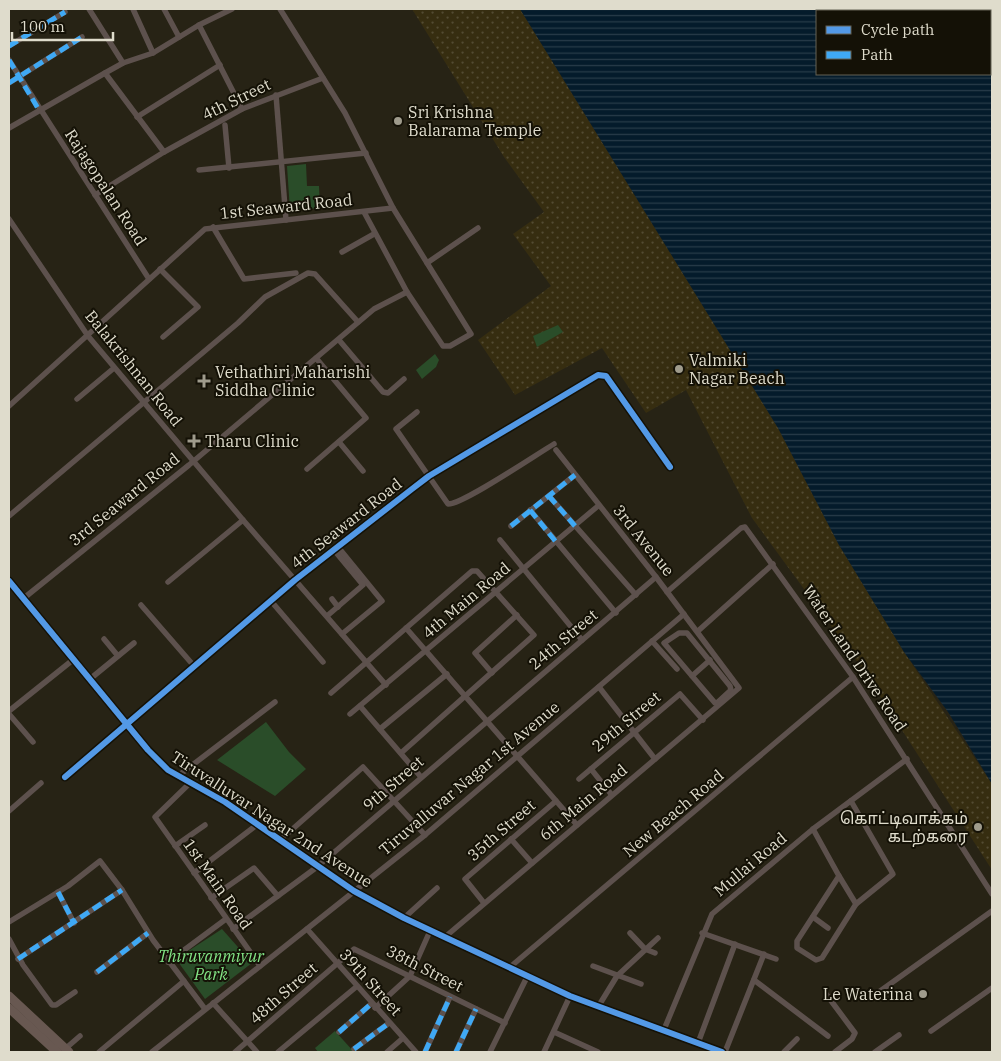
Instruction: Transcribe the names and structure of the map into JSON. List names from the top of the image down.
{
  "streets": {
    "street": [
      "4th Street",
      "Rajagopalan Road",
      "1st Seaward Road",
      "Balakrishnan Road",
      "3rd Seaward Road",
      "4th Seaward Road",
      "3rd Avenue",
      "4th Main Road",
      "24th Street",
      "Water Land Drive Road",
      "29th Street",
      "Tiruvalluvar Nagar 1st Avenue",
      "9th Street",
      "6th Main Road",
      "New Beach Road",
      "Tiruvalluvar Nagar 2nd Avenue",
      "35th Street",
      "Mullai Road",
      "1st Main Road",
      "38th Street",
      "39th Street",
      "48th Street"
    ]
  },
  "crossings": [
    ["4th Street", "Rajagopalan Road"],
    ["Rajagopalan Road", "1st Seaward Road"],
    ["1st Seaward Road", "Balakrishnan Road"],
    ["Balakrishnan Road", "3rd Seaward Road"],
    ["Balakrishnan Road", "4th Seaward Road"],
    ["Balakrishnan Road", "4th Main Road"],
    ["3rd Seaward Road", "Tiruvalluvar Nagar 2nd Avenue"],
    ["4th Seaward Road", "3rd Avenue"],
    ["4th Seaward Road", "Tiruvalluvar Nagar 2nd Avenue"],
    ["3rd Avenue", "4th Main Road"],
    ["3rd Avenue", "24th Street"],
    ["3rd Avenue", "Water Land Drive Road"],
    ["3rd Avenue", "Tiruvalluvar Nagar 1st Avenue"],
    ["24th Street", "9th Street"],
    ["Water Land Drive Road", "New Beach Road"],
    ["Water Land Drive Road", "Mullai Road"],
    ["29th Street", "6th Main Road"],
    ["Tiruvalluvar Nagar 1st Avenue", "Tiruvalluvar Nagar 2nd Avenue"],
    ["Tiruvalluvar Nagar 1st Avenue", "1st Main Road"],
    ["Tiruvalluvar Nagar 1st Avenue", "39th Street"],
    ["9th Street", "Tiruvalluvar Nagar 2nd Avenue"],
    ["9th Street", "1st Main Road"],
    ["6th Main Road", "Tiruvalluvar Nagar 2nd Avenue"],
    ["6th Main Road", "35th Street"],
    ["New Beach Road", "Tiruvalluvar Nagar 2nd Avenue"],
    ["Tiruvalluvar Nagar 2nd Avenue", "Mullai Road"],
    ["Tiruvalluvar Nagar 2nd Avenue", "1st Main Road"],
    ["38th Street", "39th Street"],
    ["38th Street", "48th Street"],
    ["39th Street", "48th Street"]
  ],
  "parks": ["Thiruvanmiyur Park"],
  "places": {
    "other": [
      "Sri Krishna Balarama Temple",
      "Valmiki Nagar Beach",
      "கொட்டிவாக்கம் கடற்கரை",
      "Le Waterina"
    ],
    "health": ["Vethathiri Maharishi Siddha Clinic", "Tharu Clinic"]
  },
  "legend": ["Cycle path", "Path"],
  "scale_bar": "100 m"
}
